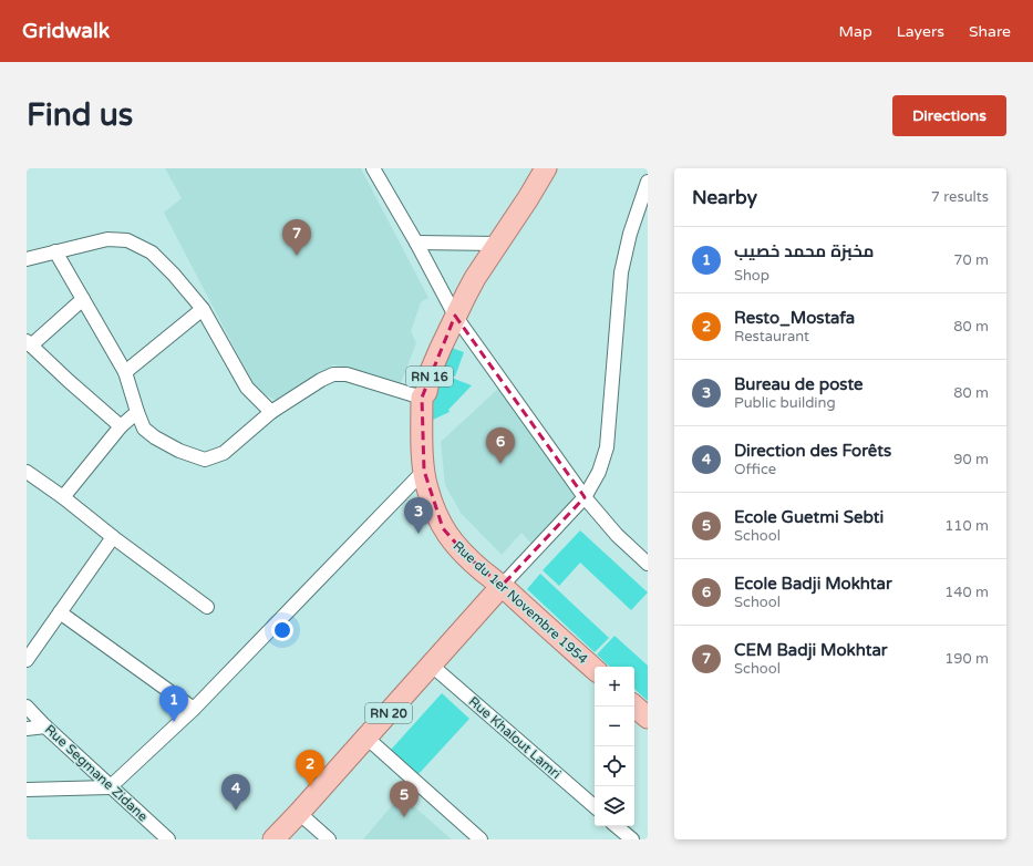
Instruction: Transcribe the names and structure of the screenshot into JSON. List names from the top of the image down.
{
  "streets": {
    "main road": ["RN 16", "Rue du 1er Novembre 1954", "RN 20"],
    "street": ["Rue Khalout Lamri", "Rue Segmane Zidane"]
  },
  "crossings": [
    ["Rue du 1er Novembre 1954", "RN 20"],
    ["RN 20", "Rue Khalout Lamri"]
  ],
  "page": {
    "header": "Gridwalk",
    "nav": ["Map", "Layers", "Share"],
    "buttons": "Directions",
    "title": "Find us",
    "heading": ["Nearby", "7 results"],
    "pins": [
      "7",
      "6",
      "3",
      "1",
      "2",
      "4",
      "5"
    ],
    "list": [
      {
        "mark": "1",
        "name": "مخبزة محمد خصيب",
        "note": "Shop",
        "value": "70 m"
      },
      {
        "mark": "2",
        "name": "Resto_Mostafa",
        "note": "Restaurant",
        "value": "80 m"
      },
      {
        "mark": "3",
        "name": "Bureau de poste",
        "note": "Public building",
        "value": "80 m"
      },
      {
        "mark": "4",
        "name": "Direction des Forêts",
        "note": "Office",
        "value": "90 m"
      },
      {
        "mark": "5",
        "name": "Ecole Guetmi Sebti",
        "note": "School",
        "value": "110 m"
      },
      {
        "mark": "6",
        "name": "Ecole Badji Mokhtar",
        "note": "School",
        "value": "140 m"
      },
      {
        "mark": "7",
        "name": "CEM Badji Mokhtar",
        "note": "School",
        "value": "190 m"
      }
    ],
    "map_buttons": ["+", "−"]
  }
}
